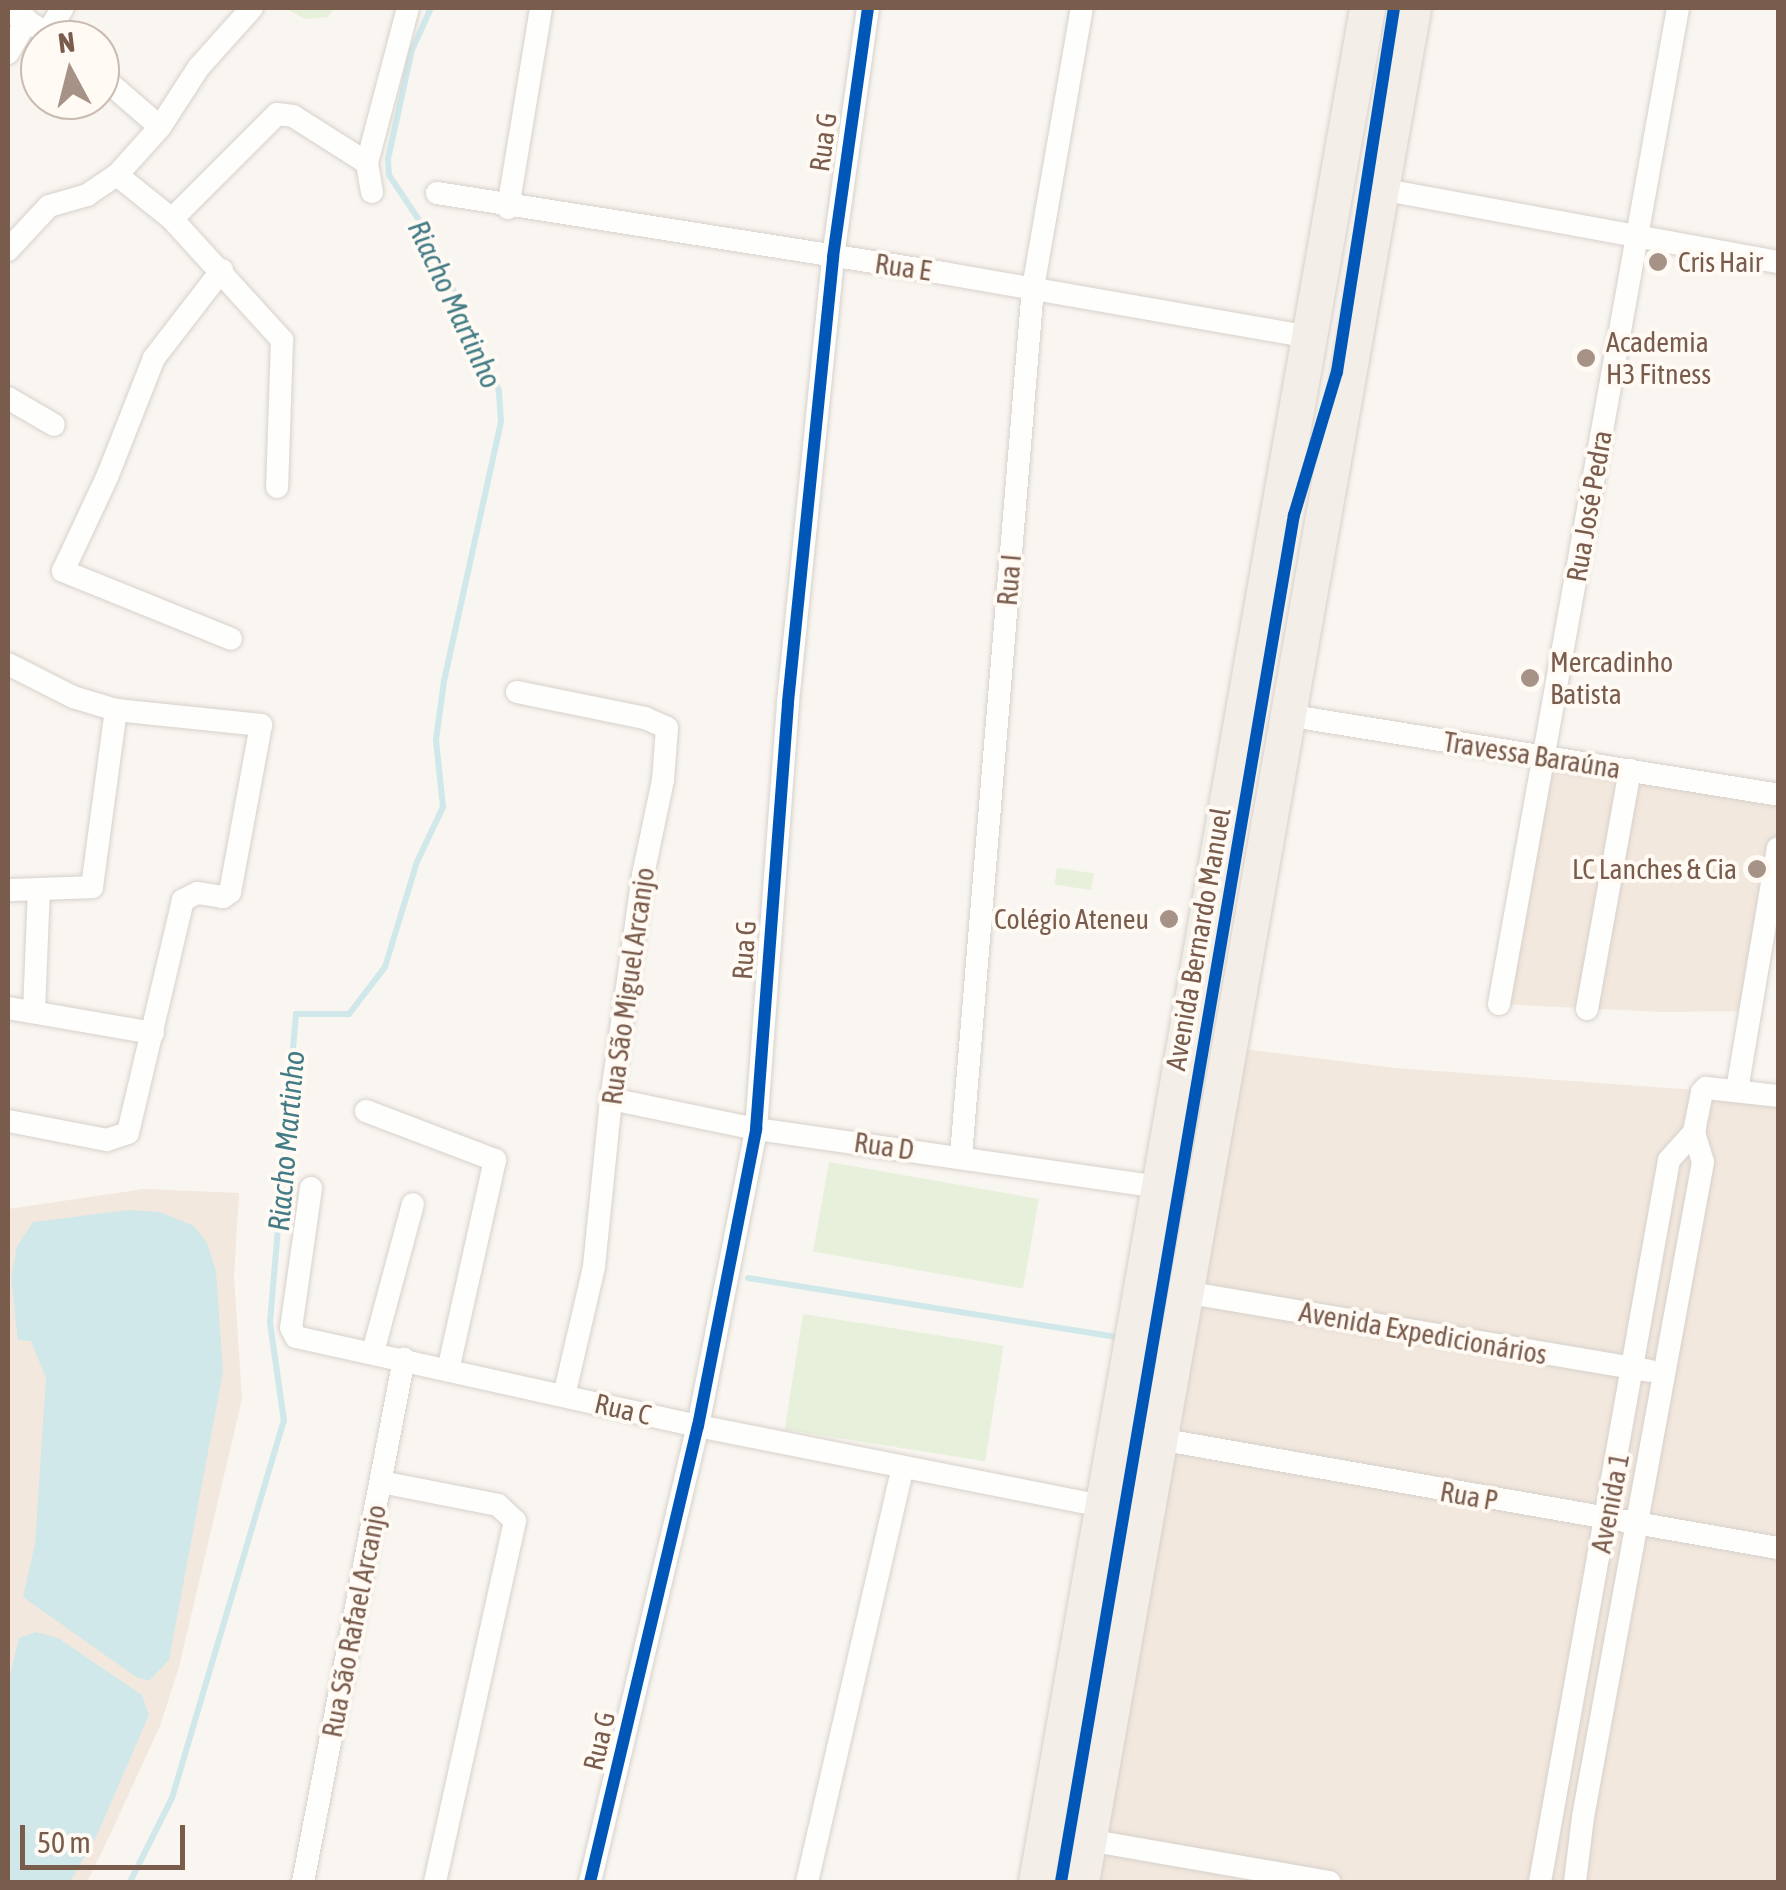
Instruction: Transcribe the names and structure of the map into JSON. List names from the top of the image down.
{
  "streets": {
    "main road": ["Avenida Bernardo Manuel"],
    "street": [
      "Rua G",
      "Rua E",
      "Rua José Pedra",
      "Rua I",
      "Travessa Baraúna",
      "Rua São Miguel Arcanjo",
      "Rua D",
      "Avenida Expedicionários",
      "Rua C",
      "Rua P",
      "Avenida 1",
      "Rua São Rafael Arcanjo"
    ]
  },
  "crossings": [
    ["Rua G", "Rua E"],
    ["Rua G", "Rua D"],
    ["Rua G", "Rua C"],
    ["Rua E", "Rua I"],
    ["Rua E", "Avenida Bernardo Manuel"],
    ["Rua José Pedra", "Travessa Baraúna"],
    ["Rua I", "Rua D"],
    ["Travessa Baraúna", "Avenida Bernardo Manuel"],
    ["Avenida Bernardo Manuel", "Rua D"],
    ["Avenida Bernardo Manuel", "Avenida Expedicionários"],
    ["Avenida Bernardo Manuel", "Rua C"],
    ["Avenida Bernardo Manuel", "Rua P"],
    ["Rua São Miguel Arcanjo", "Rua D"],
    ["Rua São Miguel Arcanjo", "Rua C"],
    ["Avenida Expedicionários", "Avenida 1"],
    ["Rua C", "Rua São Rafael Arcanjo"],
    ["Rua P", "Avenida 1"]
  ],
  "water": ["Riacho Martinho"],
  "places": [
    "Cris Hair",
    "Academia H3 Fitness",
    "Mercadinho Batista",
    "LC Lanches & Cia",
    "Colégio Ateneu"
  ],
  "scale_bar": "50 m",
  "north": "top"
}
